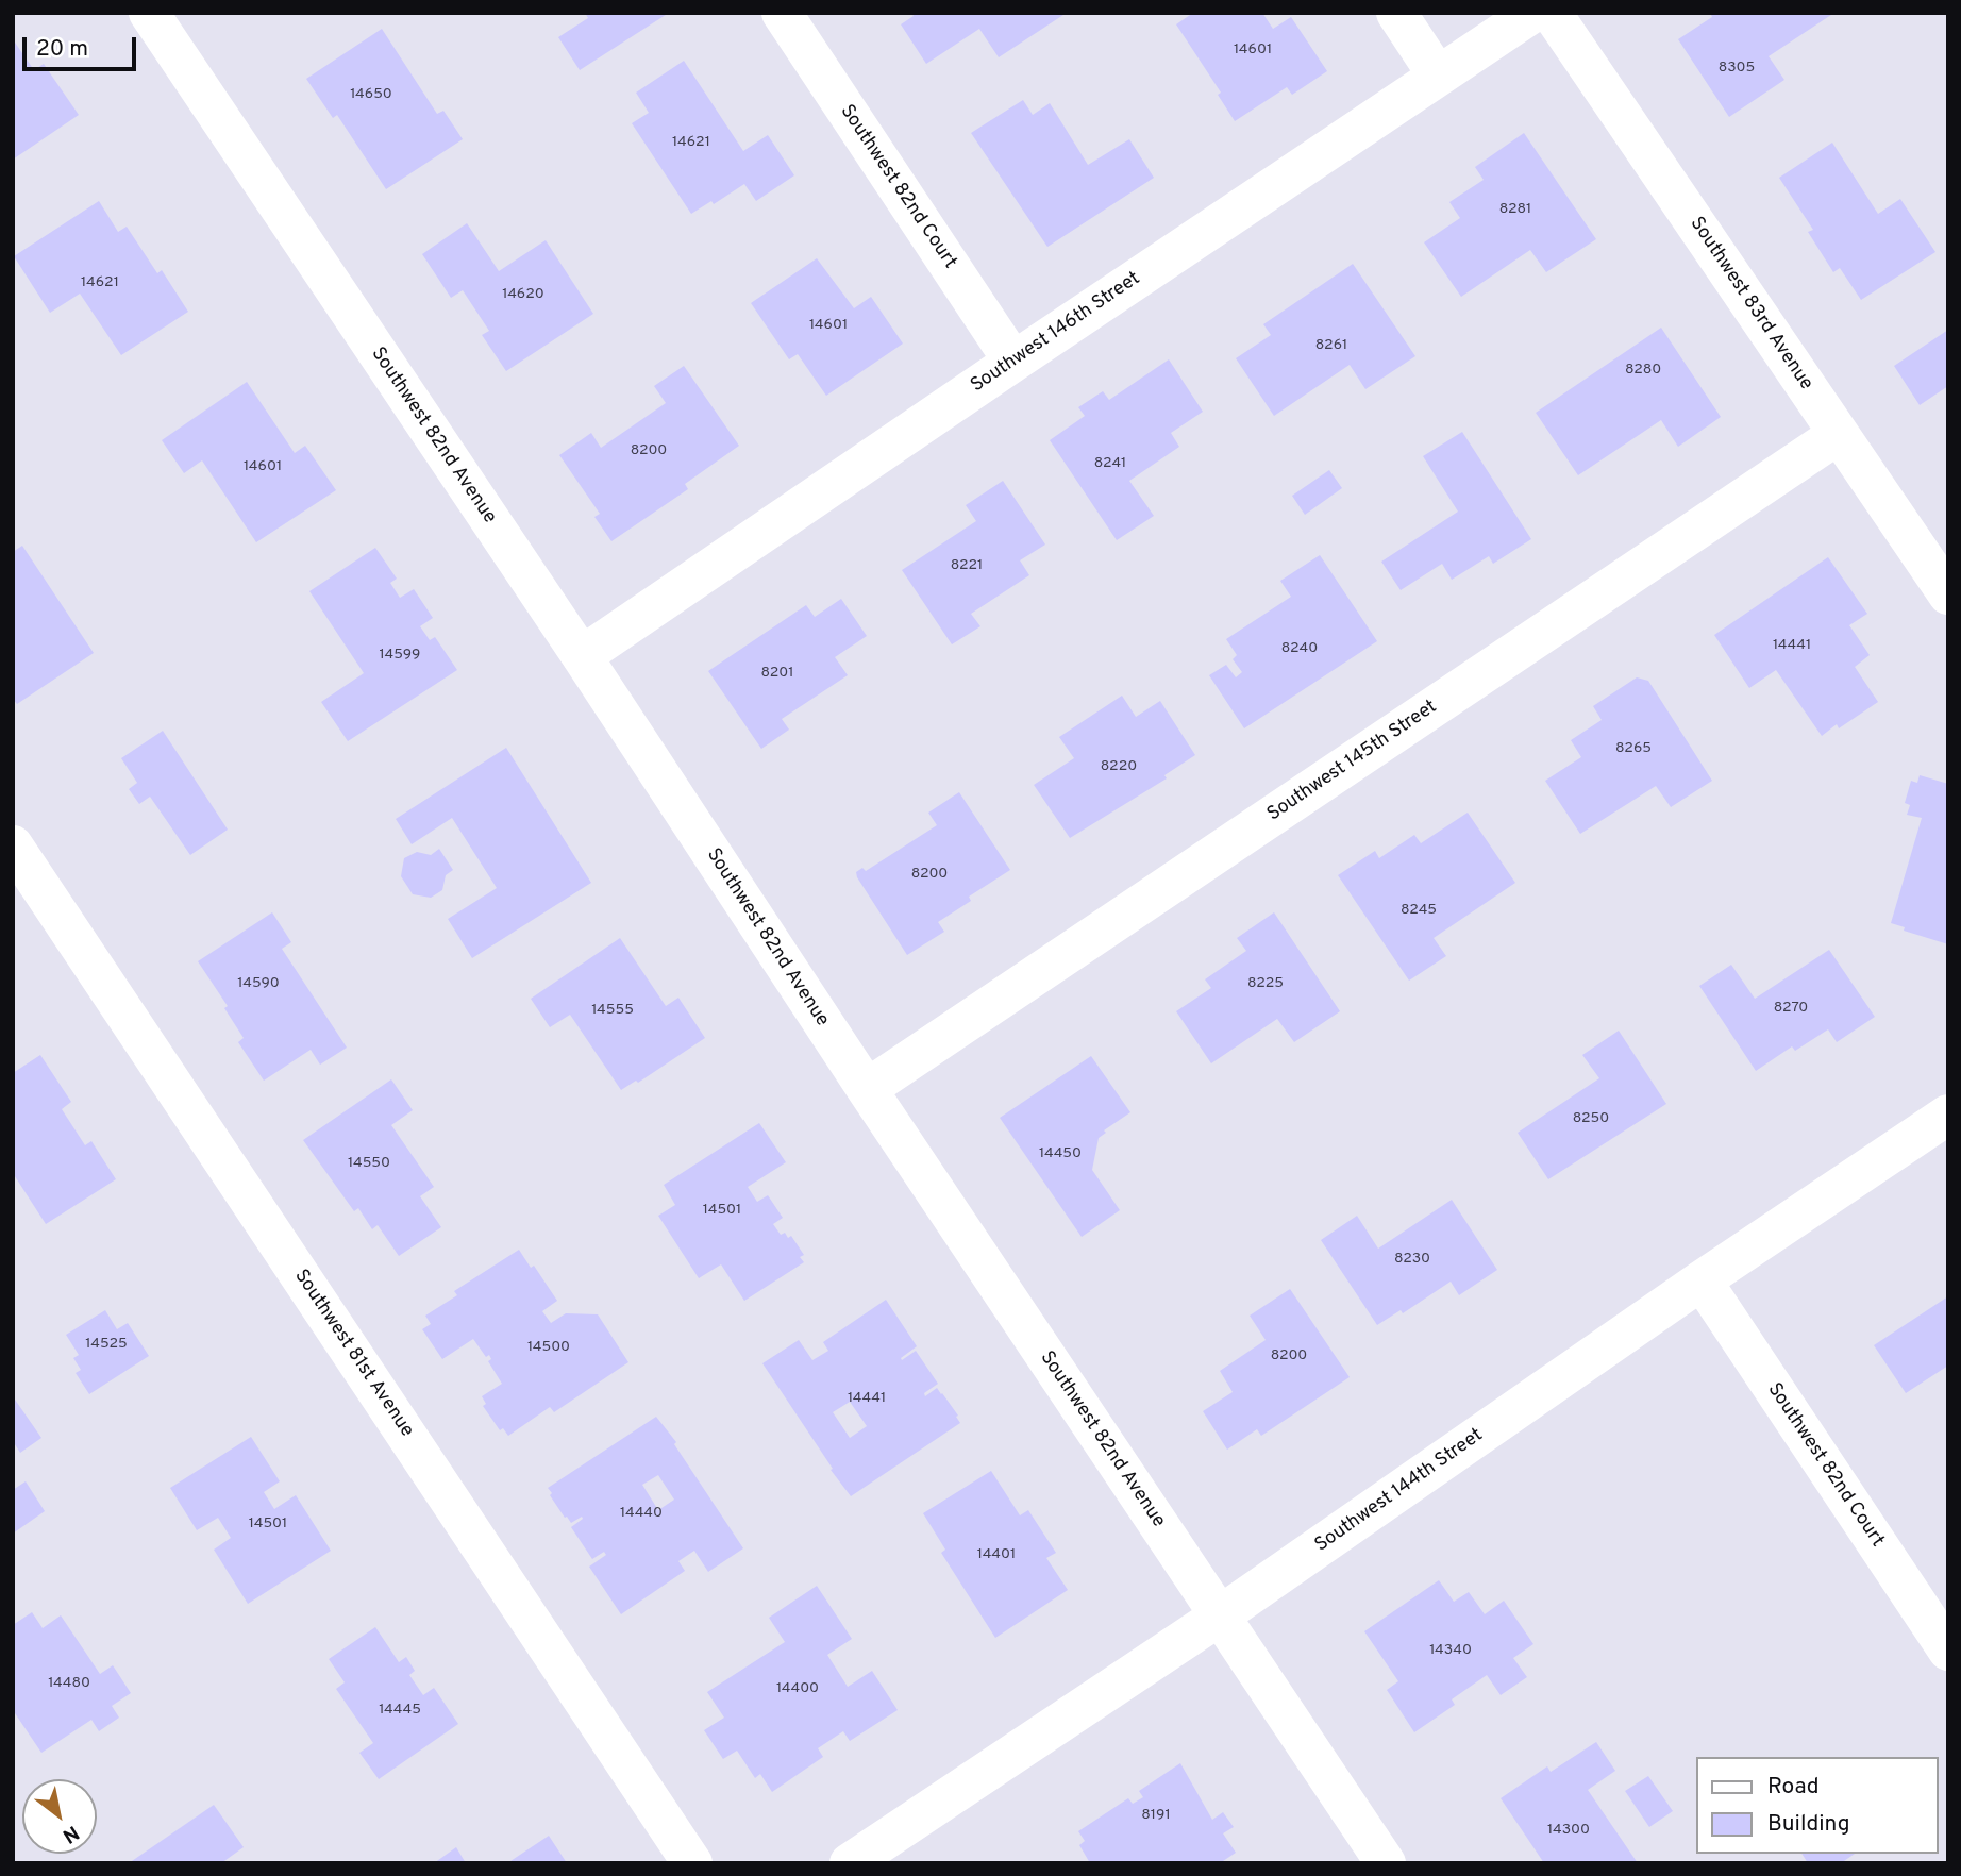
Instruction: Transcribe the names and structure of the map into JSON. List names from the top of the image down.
{
  "streets": {
    "street": [
      "Southwest 82nd Court",
      "Southwest 83rd Avenue",
      "Southwest 146th Street",
      "Southwest 82nd Avenue",
      "Southwest 145th Street",
      "Southwest 81st Avenue",
      "Southwest 144th Street"
    ]
  },
  "crossings": [
    ["Southwest 82nd Court", "Southwest 146th Street"],
    ["Southwest 82nd Court", "Southwest 144th Street"],
    ["Southwest 83rd Avenue", "Southwest 145th Street"],
    ["Southwest 146th Street", "Southwest 82nd Avenue"],
    ["Southwest 82nd Avenue", "Southwest 145th Street"],
    ["Southwest 82nd Avenue", "Southwest 144th Street"]
  ],
  "house_numbers": [
    "14601",
    "8305",
    "14650",
    "14621",
    "8281",
    "14621",
    "14620",
    "14601",
    "8261",
    "8280",
    "8200",
    "8241",
    "14601",
    "8221",
    "14441",
    "8240",
    "14599",
    "8201",
    "8265",
    "8220",
    "8200",
    "8245",
    "14590",
    "8225",
    "8270",
    "14555",
    "8250",
    "14450",
    "14550",
    "14501",
    "8230",
    "14525",
    "14500",
    "8200",
    "14441",
    "14440",
    "14501",
    "14401",
    "14340",
    "14480",
    "14400",
    "14445",
    "8191",
    "14300"
  ],
  "legend": ["Road", "Building"],
  "scale_bar": "20 m",
  "north": "bottom right"
}
